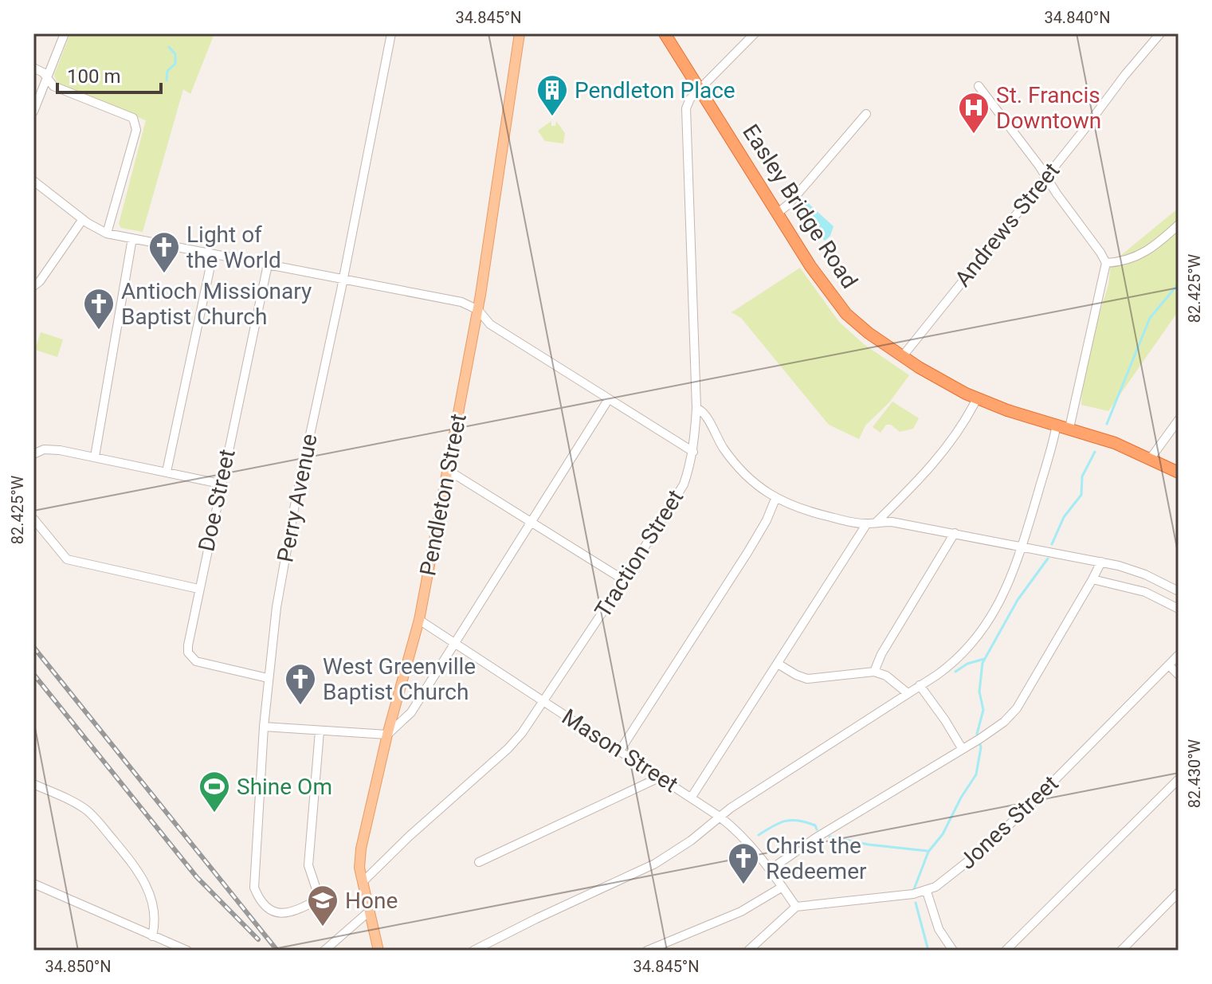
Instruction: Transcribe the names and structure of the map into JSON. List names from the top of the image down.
{
  "streets": {
    "highway": ["Easley Bridge Road"],
    "main road": ["Pendleton Street"],
    "street": [
      "Andrews Street",
      "Perry Avenue",
      "Doe Street",
      "Traction Street",
      "Mason Street",
      "Jones Street"
    ]
  },
  "crossings": [
    ["Easley Bridge Road", "Andrews Street"],
    ["Easley Bridge Road", "Traction Street"],
    ["Pendleton Street", "Traction Street"],
    ["Pendleton Street", "Mason Street"],
    ["Perry Avenue", "Doe Street"],
    ["Traction Street", "Mason Street"],
    ["Mason Street", "Jones Street"]
  ],
  "places": {
    "building": ["Pendleton Place"],
    "hospital": ["St. Francis Downtown"],
    "church": [
      "Light of the World",
      "Antioch Missionary Baptist Church",
      "West Greenville Baptist Church",
      "Christ the Redeemer"
    ],
    "sports": ["Shine Om"],
    "school or university": ["Hone"]
  },
  "scale_bar": "100 m",
  "coordinates": [
    "34.845°N",
    "34.840°N",
    "82.425°W",
    "82.430°W",
    "34.850°N"
  ]
}
